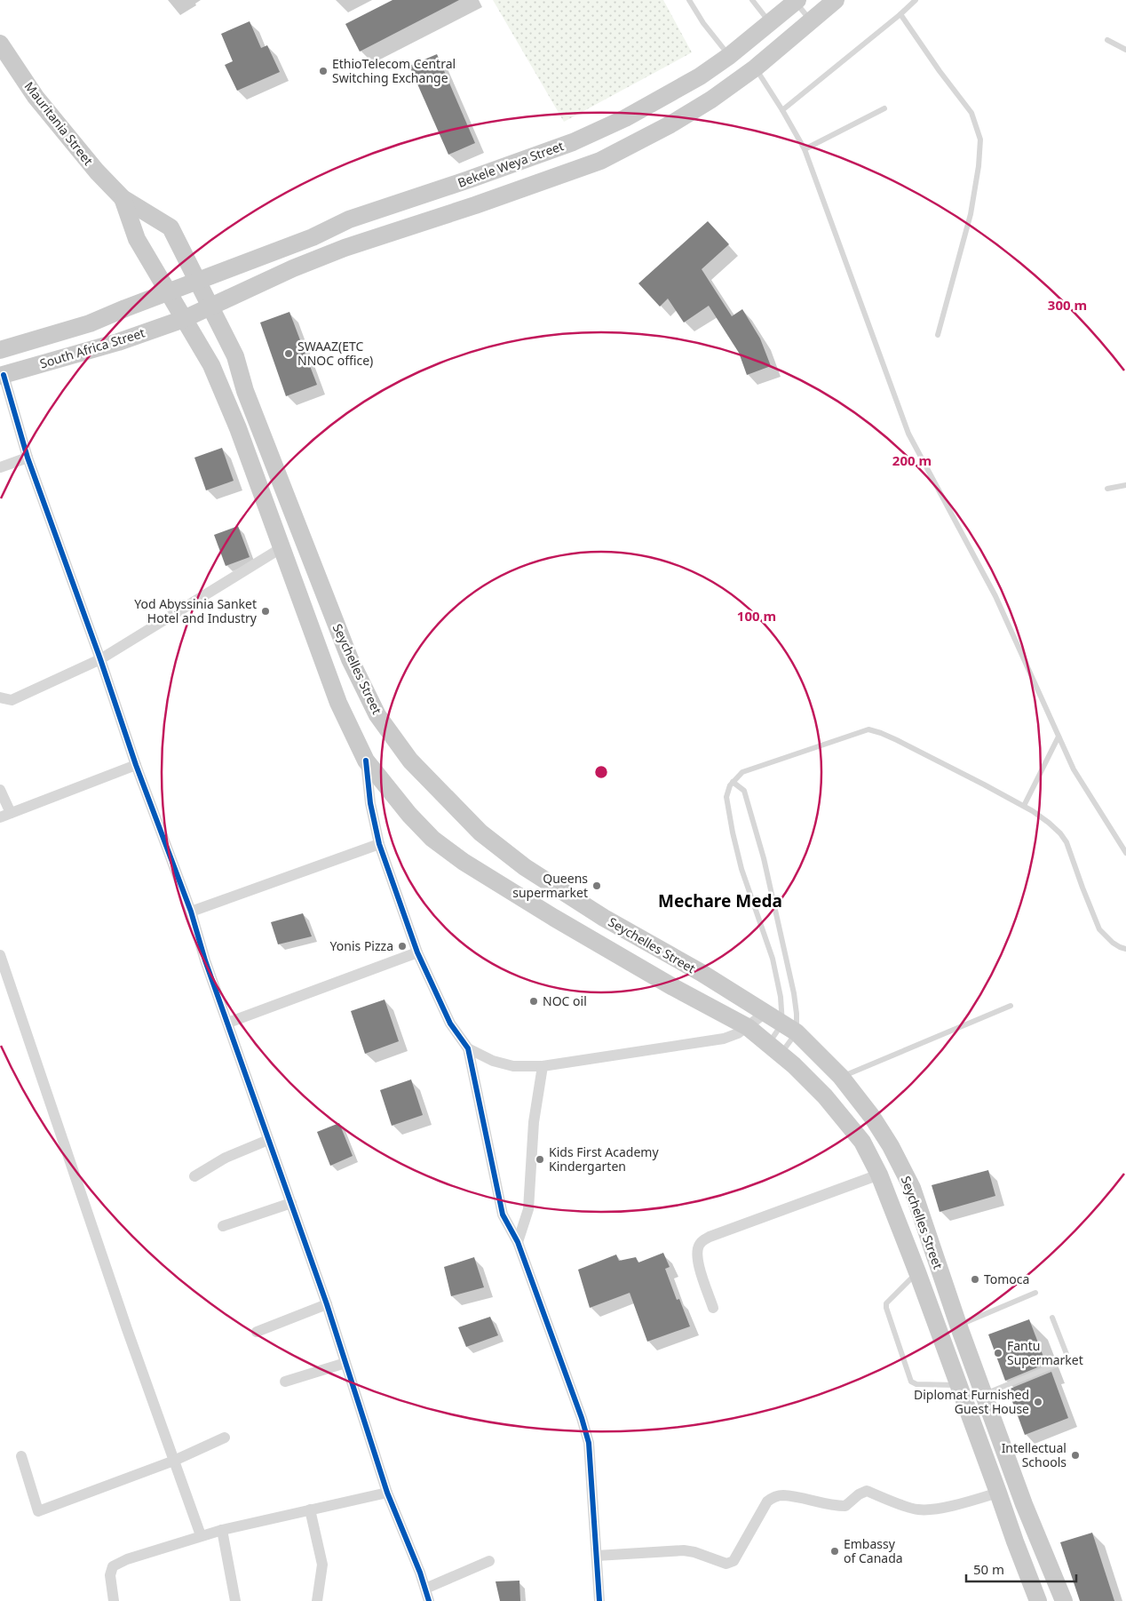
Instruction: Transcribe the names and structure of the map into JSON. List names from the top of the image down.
{
  "streets": {
    "main road": [
      "Mauritania Street",
      "Bekele Weya Street",
      "South Africa Street",
      "Seychelles Street"
    ]
  },
  "crossings": [
    ["Mauritania Street", "Bekele Weya Street"],
    ["Mauritania Street", "South Africa Street"],
    ["Mauritania Street", "Seychelles Street"],
    ["Bekele Weya Street", "South Africa Street"],
    ["Bekele Weya Street", "Seychelles Street"],
    ["South Africa Street", "Seychelles Street"]
  ],
  "districts": ["Mechare Meda"],
  "places": [
    "EthioTelecom Central Switching Exchange",
    "SWAAZ(ETC NNOC office)",
    "Yod Abyssinia Sanket Hotel and Industry",
    "Queens supermarket",
    "Yonis Pizza",
    "NOC oil",
    "Kids First Academy Kindergarten",
    "Tomoca",
    "Fantu Supermarket",
    "Diplomat Furnished Guest House",
    "Intellectual Schools",
    "Embassy of Canada"
  ],
  "scale_bar": "50 m",
  "rings": ["300 m", "200 m", "100 m"]
}
